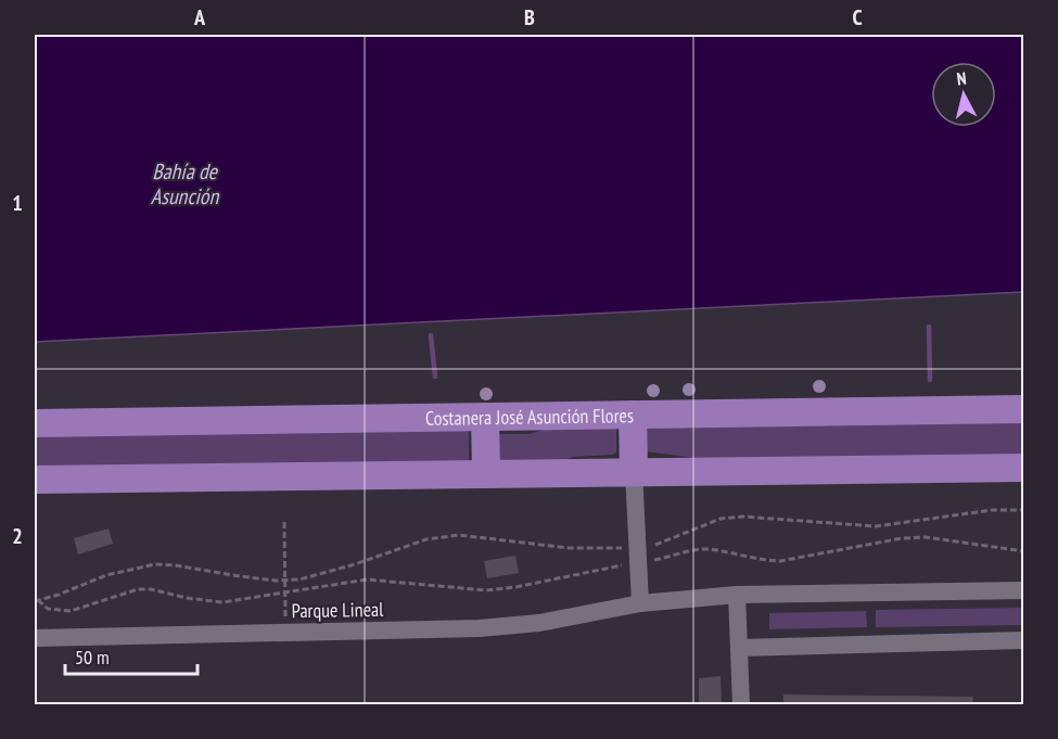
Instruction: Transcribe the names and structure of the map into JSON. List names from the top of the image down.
{
  "streets": {
    "highway": ["Costanera José Asunción Flores"],
    "street": ["Parque Lineal"]
  },
  "water": ["Bahía de Asunción"],
  "scale_bar": "50 m",
  "north": "top",
  "grid": {
    "columns": ["A", "B", "C"],
    "rows": ["1", "2"]
  }
}
